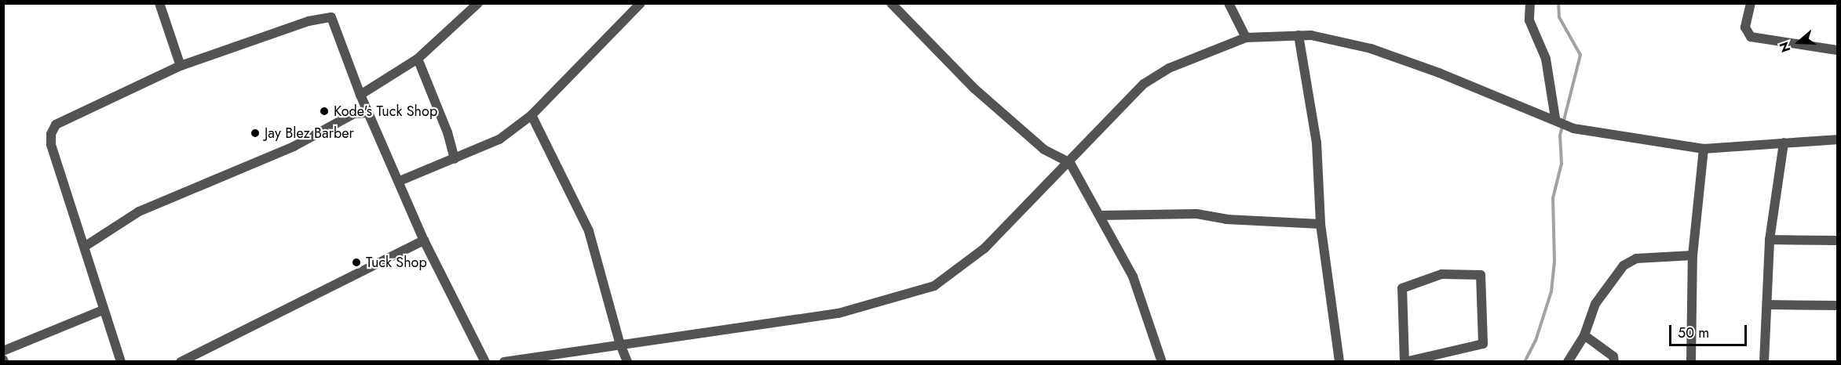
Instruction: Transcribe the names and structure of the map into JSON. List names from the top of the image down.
{
  "places": ["Kode's Tuck Shop", "Jay Blez Barber", "Tuck Shop"],
  "scale_bar": "50 m",
  "north": "left"
}
